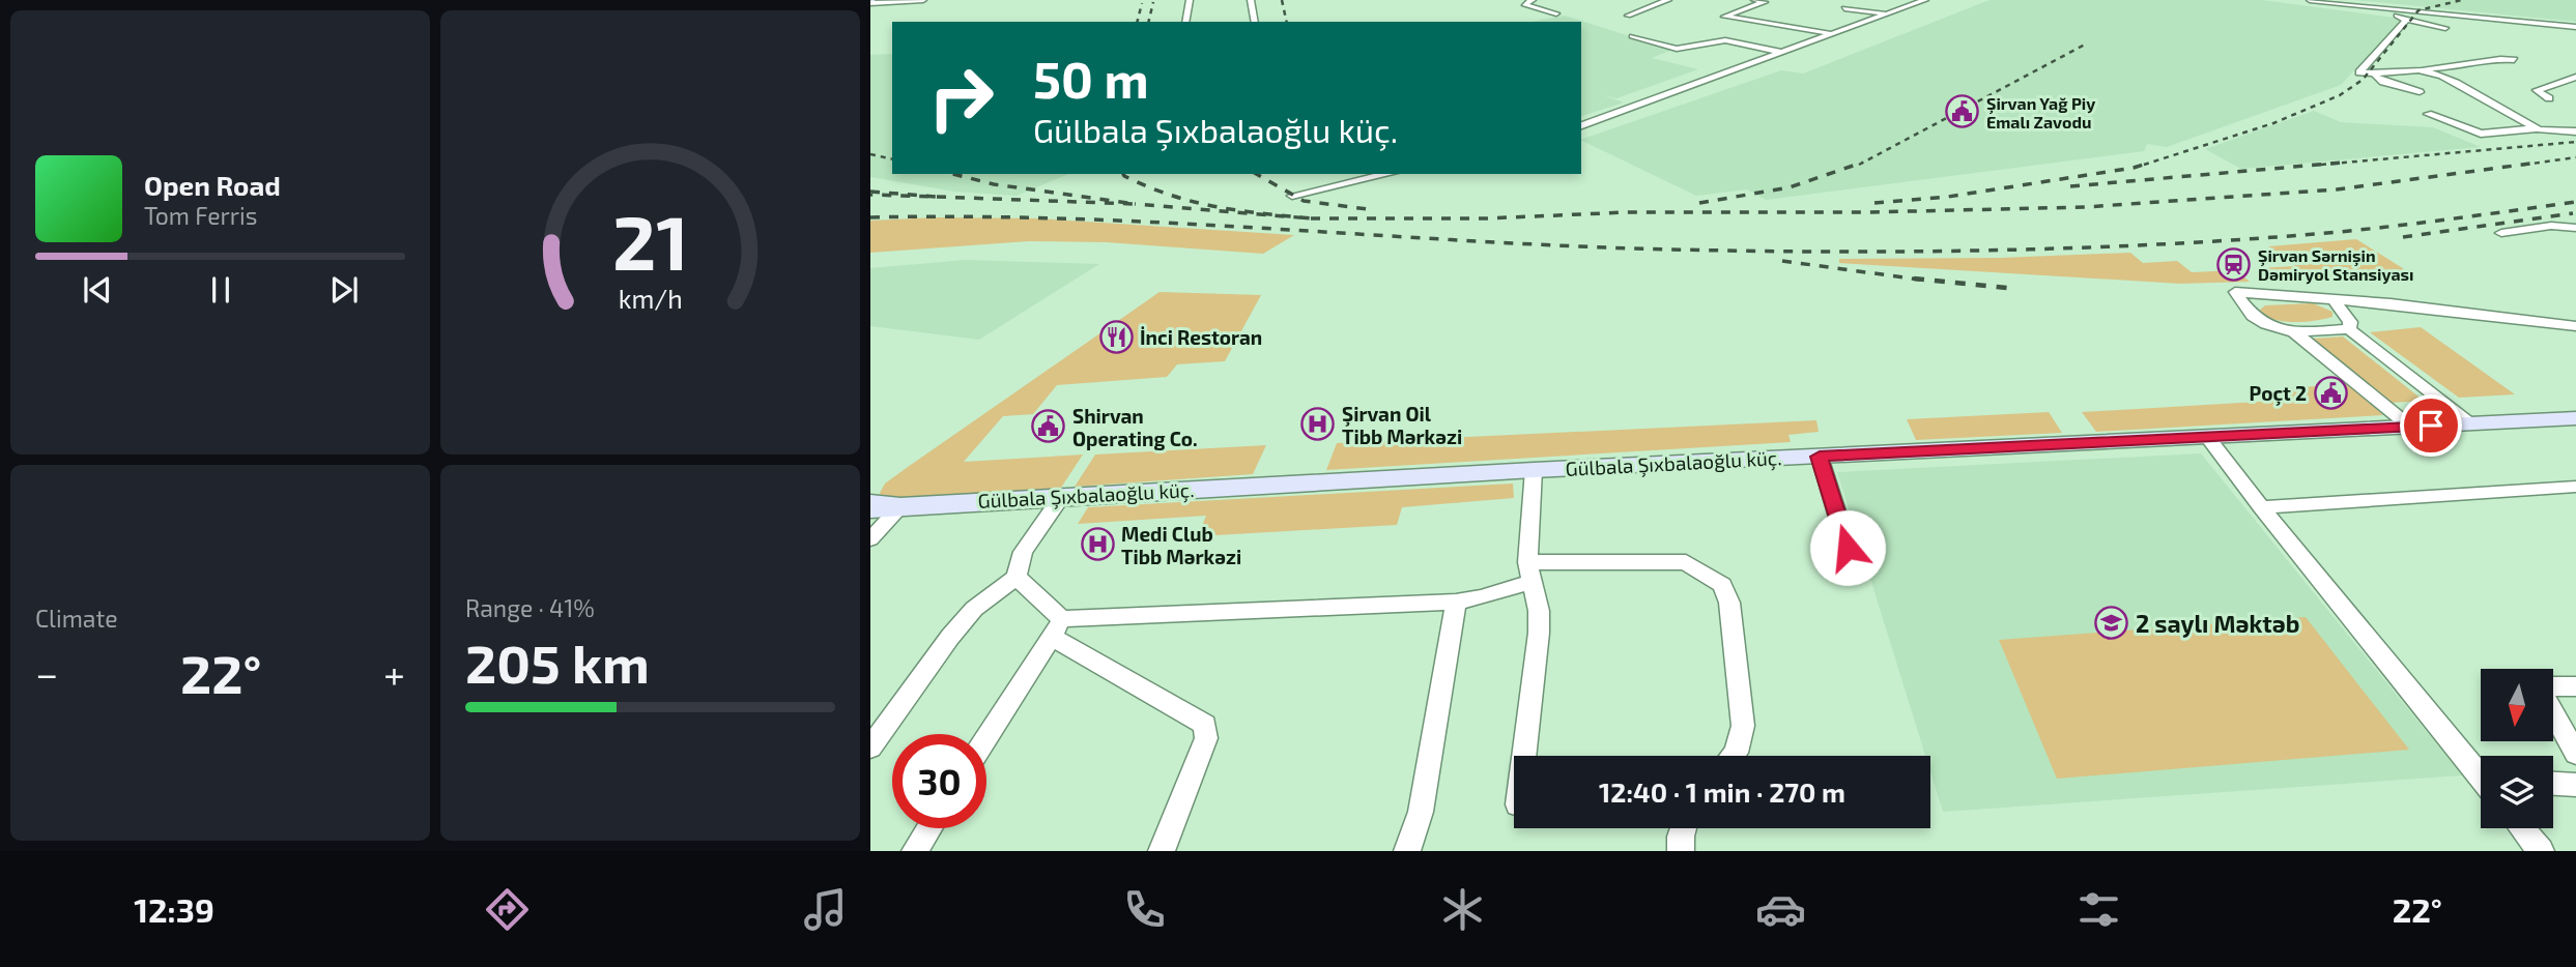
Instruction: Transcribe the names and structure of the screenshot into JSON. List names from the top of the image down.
{
  "streets": {
    "main road": ["Gülbala Şıxbalaoğlu küç."]
  },
  "places": {
    "public building": ["Şirvan Yağ Piy Emalı Zavodu", "Poçt 2", "Shirvan Operating Co."],
    "station": ["Şirvan Sərnişin Dəmiryol Stansiyası"],
    "restaurant": ["İnci Restoran"],
    "hospital": ["Şirvan Oil Tibb Mərkəzi", "Medi Club Tibb Mərkəzi"],
    "school or university": ["2 saylı Məktəb"]
  },
  "north": "bottom",
  "page": {
    "turn": ["50 m", "Gülbala Şıxbalaoğlu küç."],
    "song": ["Open Road", "Tom Ferris"],
    "tile": [
      "Climate",
      ["Range · 41%", "205 km"]
    ],
    "heat": ["−", "22°", "+"],
    "limit": "30",
    "trip": "12:40 · 1 min · 270 m",
    "tabs": ["12:39", "22°"],
    "gauge": ["21", "km/h"]
  }
}
